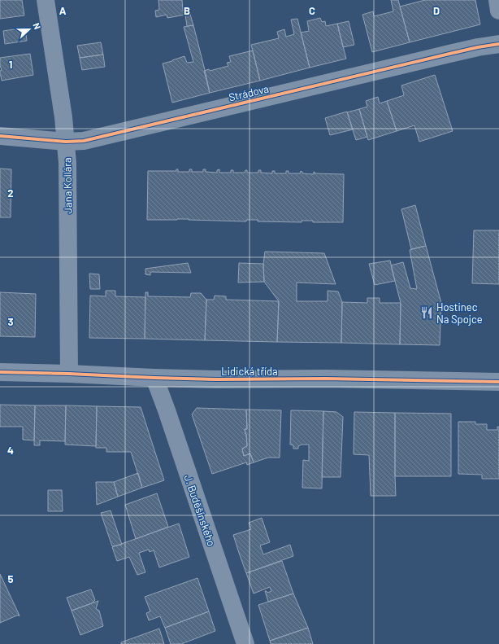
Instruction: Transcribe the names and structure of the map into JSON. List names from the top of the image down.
{
  "streets": {
    "street": [
      "Strádova",
      "Jana Kollára",
      "Lidická třída",
      "J. Buděšínského"
    ]
  },
  "crossings": [
    ["Strádova", "Jana Kollára"],
    ["Jana Kollára", "Lidická třída"],
    ["Lidická třída", "J. Buděšínského"]
  ],
  "places": {
    "restaurant": ["Hostinec Na Spojce"]
  },
  "north": "right",
  "grid": {
    "columns": [
      "A",
      "B",
      "C",
      "D"
    ],
    "rows": [
      "1",
      "2",
      "3",
      "4",
      "5"
    ]
  }
}
